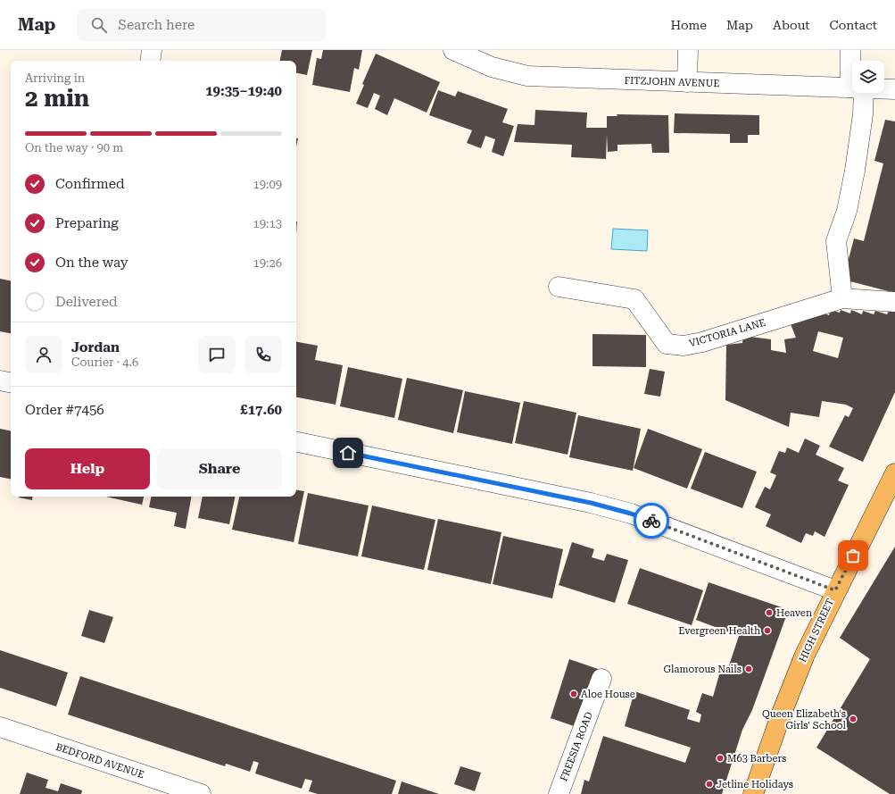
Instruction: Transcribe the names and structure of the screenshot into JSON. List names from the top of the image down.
{
  "streets": {
    "main road": ["HIGH STREET"],
    "street": [
      "FITZJOHN AVENUE",
      "VICTORIA LANE",
      "FREESIA ROAD",
      "BEDFORD AVENUE"
    ]
  },
  "places": [
    "Heaven",
    "Evergreen Health",
    "Glamorous Nails",
    "Aloe House",
    "Queen Elizabeth's Girls' School",
    "M63 Barbers",
    "Jetline Holidays"
  ],
  "page": {
    "header": "Map",
    "search": "Search here",
    "nav": [
      "Home",
      "Map",
      "About",
      "Contact"
    ],
    "heading": ["2 min", "Arriving in", "19:35–19:40"],
    "panel": [
      "Jordan",
      "Courier · 4.6",
      "Order #7456",
      "£17.60"
    ],
    "bar": "On the way · 90 m",
    "list": [
      ["Confirmed", "19:09"],
      ["Preparing", "19:13"],
      ["On the way", "19:26"],
      "Delivered"
    ],
    "buttons": ["Help", "Share"]
  }
}
